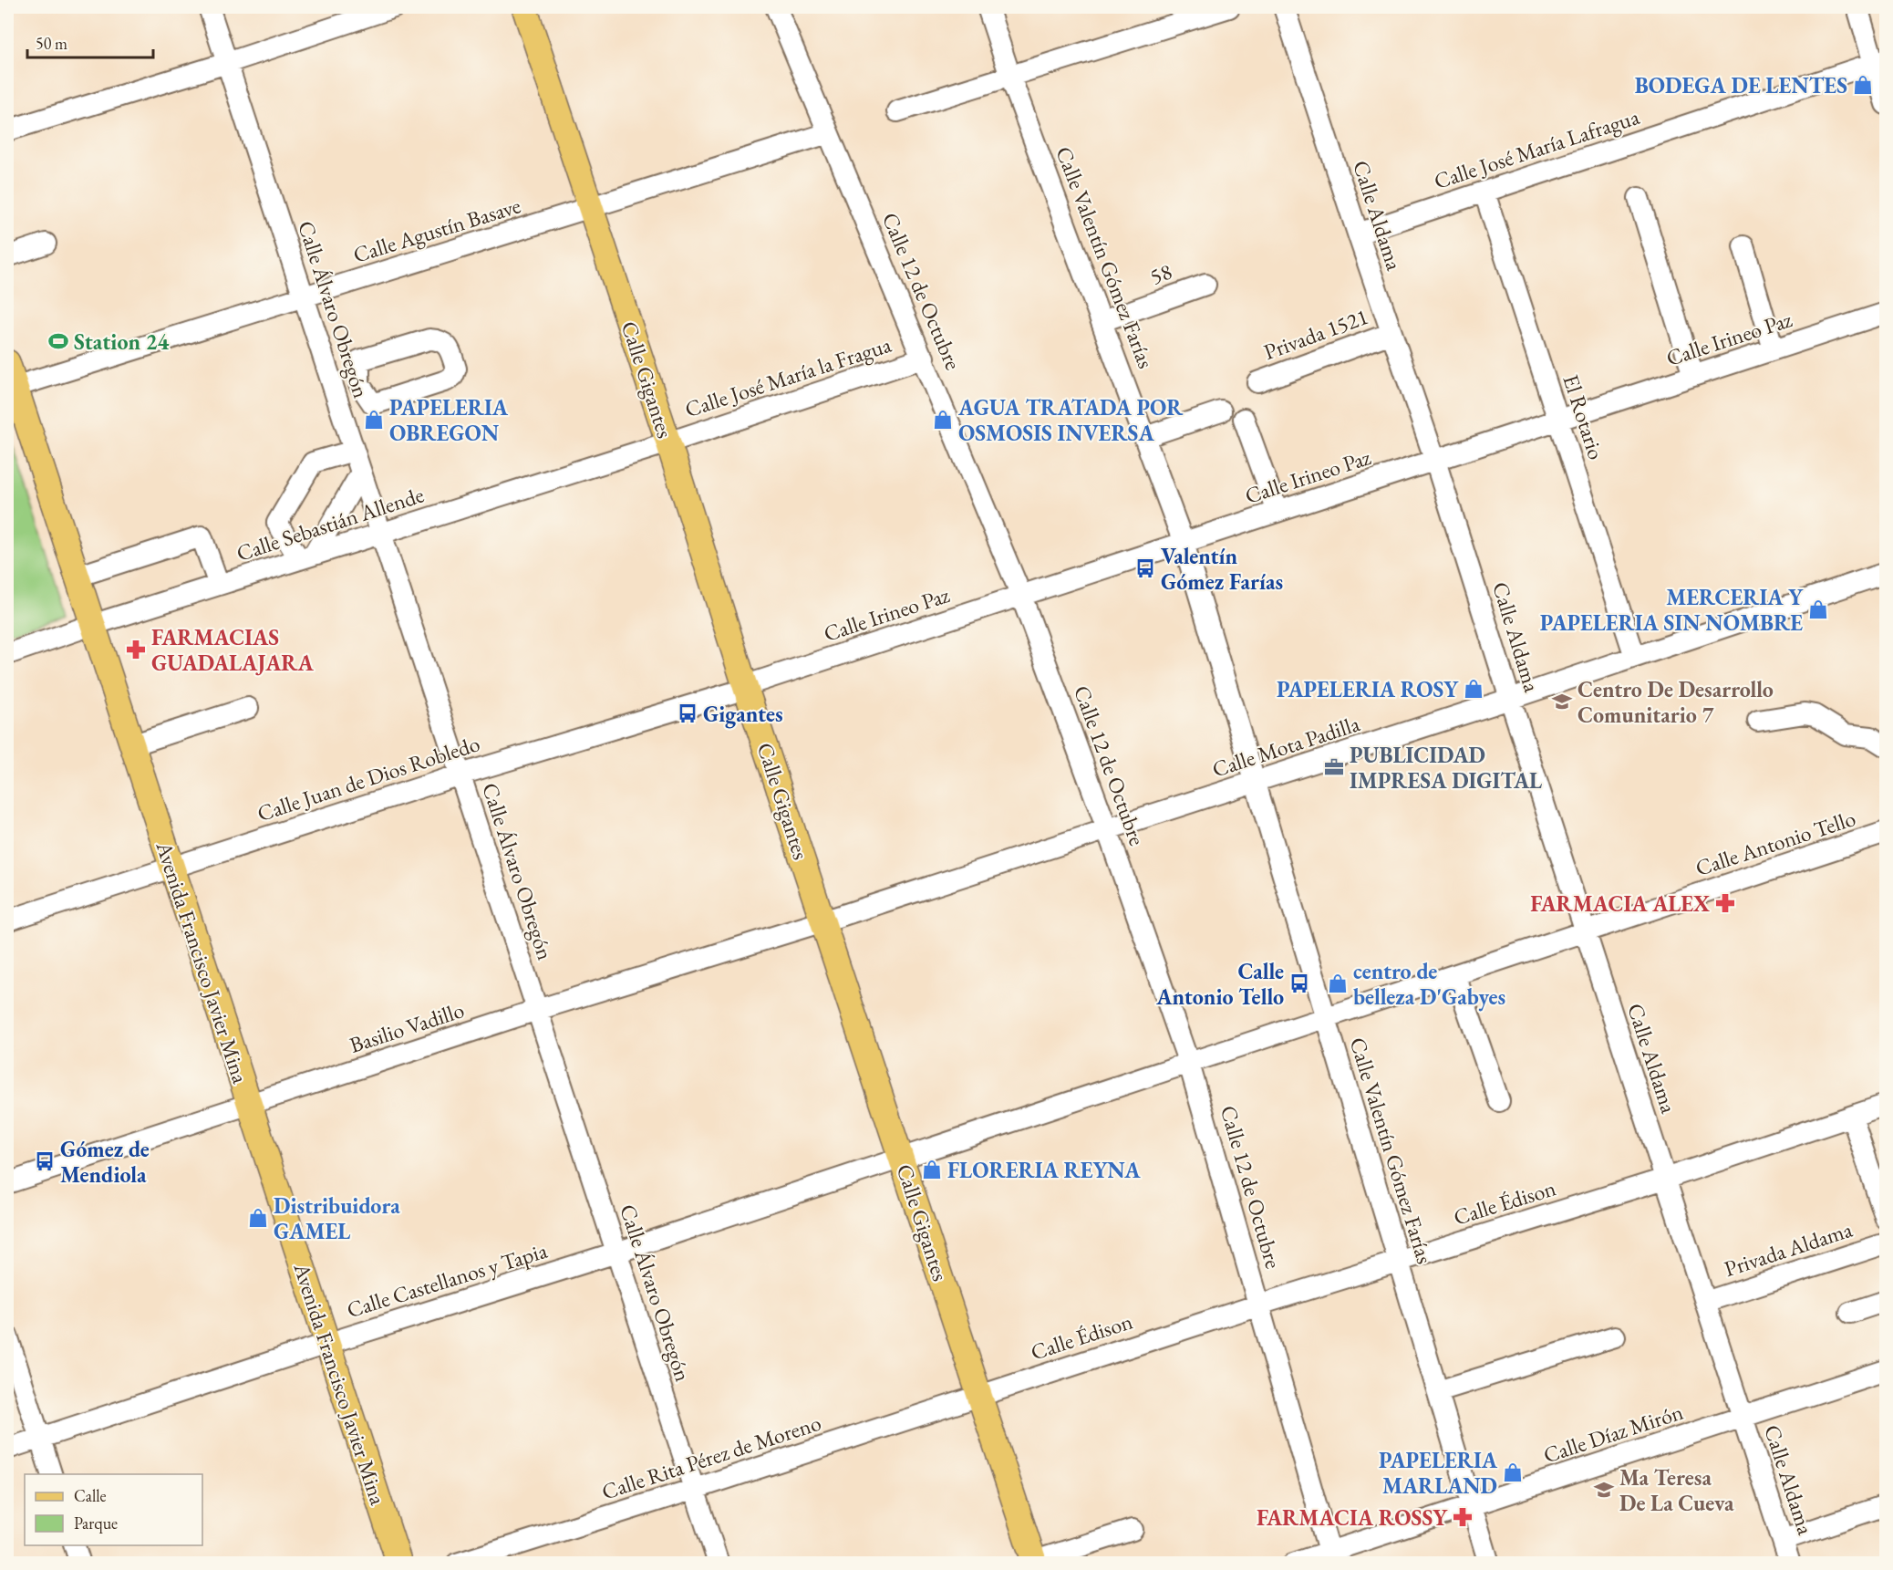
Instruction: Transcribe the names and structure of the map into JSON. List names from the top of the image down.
{
  "streets": {
    "main road": ["Calle Gigantes", "Avenida Francisco Javier Mina"],
    "street": [
      "Calle José María Lafragua",
      "Calle Aldama",
      "Calle Agustín Basave",
      "Calle Valentín Gómez Farías",
      "58",
      "Calle 12 de Octubre",
      "Calle Álvaro Obregón",
      "Privada 1521",
      "Calle Irineo Paz",
      "Calle José María la Fragua",
      "El Rotario",
      "Calle Sebastián Allende",
      "Calle Mota Padilla",
      "Calle Juan de Dios Robledo",
      "Calle Antonio Tello",
      "Basilio Vadillo",
      "Calle Édison",
      "Privada Aldama",
      "Calle Castellanos y Tapia",
      "Calle Díaz Mirón",
      "Calle Rita Pérez de Moreno"
    ]
  },
  "crossings": [
    ["Calle José María Lafragua", "Calle Aldama"],
    ["Calle José María Lafragua", "El Rotario"],
    ["Calle Aldama", "Privada 1521"],
    ["Calle Aldama", "Calle Irineo Paz"],
    ["Calle Aldama", "Calle Mota Padilla"],
    ["Calle Aldama", "Calle Antonio Tello"],
    ["Calle Aldama", "Calle Édison"],
    ["Calle Aldama", "Privada Aldama"],
    ["Calle Aldama", "Calle Díaz Mirón"],
    ["Calle Agustín Basave", "Calle 12 de Octubre"],
    ["Calle Agustín Basave", "Calle Álvaro Obregón"],
    ["Calle Agustín Basave", "Calle Gigantes"],
    ["Calle Agustín Basave", "Avenida Francisco Javier Mina"],
    ["Calle Valentín Gómez Farías", "58"],
    ["Calle Valentín Gómez Farías", "Calle Irineo Paz"],
    ["Calle Valentín Gómez Farías", "Calle Mota Padilla"],
    ["Calle Valentín Gómez Farías", "Calle Antonio Tello"],
    ["Calle Valentín Gómez Farías", "Calle Édison"],
    ["Calle Valentín Gómez Farías", "Calle Díaz Mirón"],
    ["Calle 12 de Octubre", "Calle Irineo Paz"],
    ["Calle 12 de Octubre", "Calle José María la Fragua"],
    ["Calle 12 de Octubre", "Calle Mota Padilla"],
    ["Calle 12 de Octubre", "Calle Antonio Tello"],
    ["Calle 12 de Octubre", "Calle Édison"],
    ["Calle 12 de Octubre", "Calle Díaz Mirón"],
    ["Calle Álvaro Obregón", "Calle Sebastián Allende"],
    ["Calle Álvaro Obregón", "Calle Juan de Dios Robledo"],
    ["Calle Álvaro Obregón", "Basilio Vadillo"],
    ["Calle Álvaro Obregón", "Calle Castellanos y Tapia"],
    ["Calle Álvaro Obregón", "Calle Rita Pérez de Moreno"],
    ["Calle Irineo Paz", "Calle Gigantes"],
    ["Calle Irineo Paz", "El Rotario"],
    ["Calle Irineo Paz", "Calle Juan de Dios Robledo"],
    ["Calle José María la Fragua", "Calle Gigantes"],
    ["Calle José María la Fragua", "Calle Sebastián Allende"],
    ["Calle Gigantes", "Calle Sebastián Allende"],
    ["Calle Gigantes", "Calle Mota Padilla"],
    ["Calle Gigantes", "Calle Juan de Dios Robledo"],
    ["Calle Gigantes", "Calle Antonio Tello"],
    ["Calle Gigantes", "Basilio Vadillo"],
    ["Calle Gigantes", "Calle Édison"],
    ["Calle Gigantes", "Calle Castellanos y Tapia"],
    ["Calle Gigantes", "Calle Rita Pérez de Moreno"],
    ["El Rotario", "Calle Mota Padilla"],
    ["Calle Sebastián Allende", "Avenida Francisco Javier Mina"],
    ["Calle Mota Padilla", "Basilio Vadillo"],
    ["Calle Juan de Dios Robledo", "Avenida Francisco Javier Mina"],
    ["Calle Antonio Tello", "Calle Castellanos y Tapia"],
    ["Avenida Francisco Javier Mina", "Basilio Vadillo"],
    ["Avenida Francisco Javier Mina", "Calle Castellanos y Tapia"],
    ["Calle Édison", "Calle Rita Pérez de Moreno"]
  ],
  "places": {
    "shop": [
      "BODEGA DE LENTES",
      "PAPELERIA OBREGON",
      "AGUA TRATADA POR OSMOSIS INVERSA",
      "MERCERIA Y PAPELERIA SIN NOMBRE",
      "PAPELERIA ROSY",
      "centro de belleza D'Gabyes",
      "FLORERIA REYNA",
      "Distribuidora GAMEL",
      "PAPELERIA MARLAND"
    ],
    "sports": ["Station 24"],
    "bus stop": [
      "Valentín Gómez Farías",
      "Gigantes",
      "Calle Antonio Tello",
      "Gómez de Mendiola"
    ],
    "pharmacy": ["FARMACIAS GUADALAJARA", "FARMACIA ALEX", "FARMACIA ROSSY"],
    "school or university": ["Centro De Desarrollo Comunitario 7", "Ma Teresa De La Cueva"],
    "office": ["PUBLICIDAD IMPRESA DIGITAL"]
  },
  "legend": ["Calle", "Parque"],
  "scale_bar": "50 m"
}
